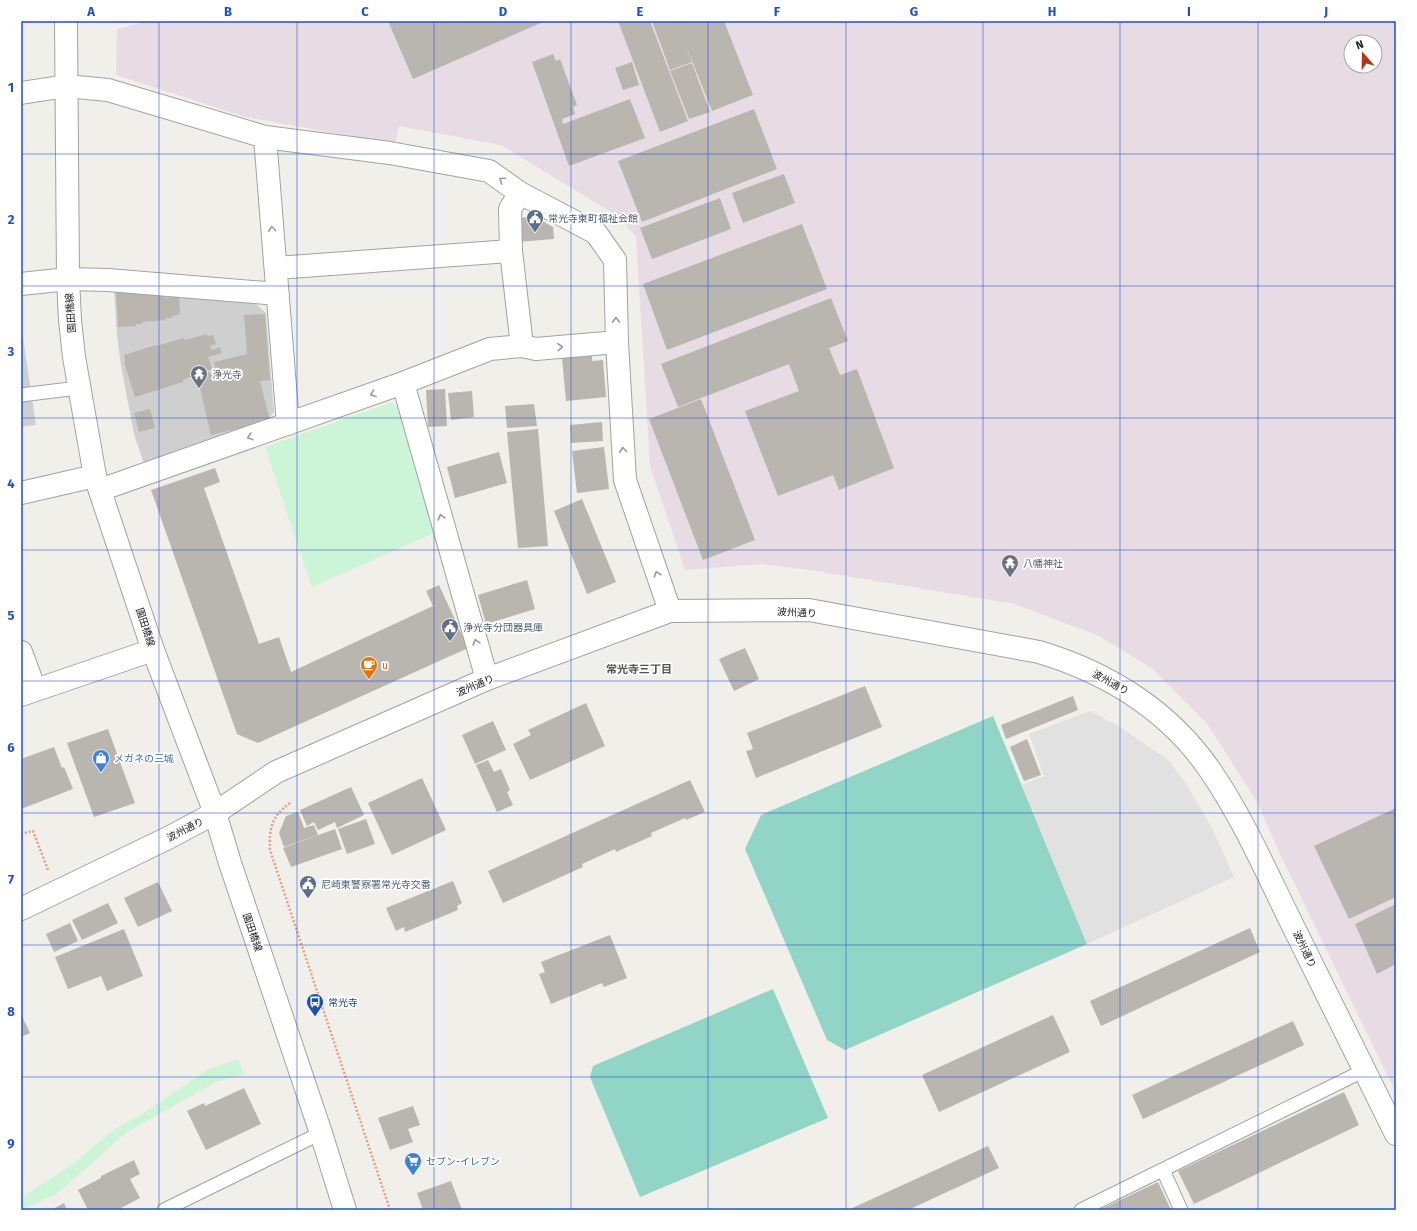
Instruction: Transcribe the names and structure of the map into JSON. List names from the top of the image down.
{
  "streets": {
    "street": ["園田橋線", "波州通り"]
  },
  "crossings": [
    ["園田橋線", "波州通り"]
  ],
  "districts": ["常光寺三丁目"],
  "places": {
    "public building": ["常光寺東町福祉会館", "浄光寺分団器具庫", "尼崎東警察署常光寺交番"],
    "temple": ["浄光寺", "八幡神社"],
    "cafe": ["u"],
    "shop": ["メガネの三城"],
    "bus stop": ["常光寺"],
    "supermarket": ["セブン-イレブン"]
  },
  "north": "top",
  "grid": {
    "columns": [
      "A",
      "B",
      "C",
      "D",
      "E",
      "F",
      "G",
      "H",
      "I",
      "J"
    ],
    "rows": [
      "1",
      "2",
      "3",
      "4",
      "5",
      "6",
      "7",
      "8",
      "9"
    ]
  }
}
